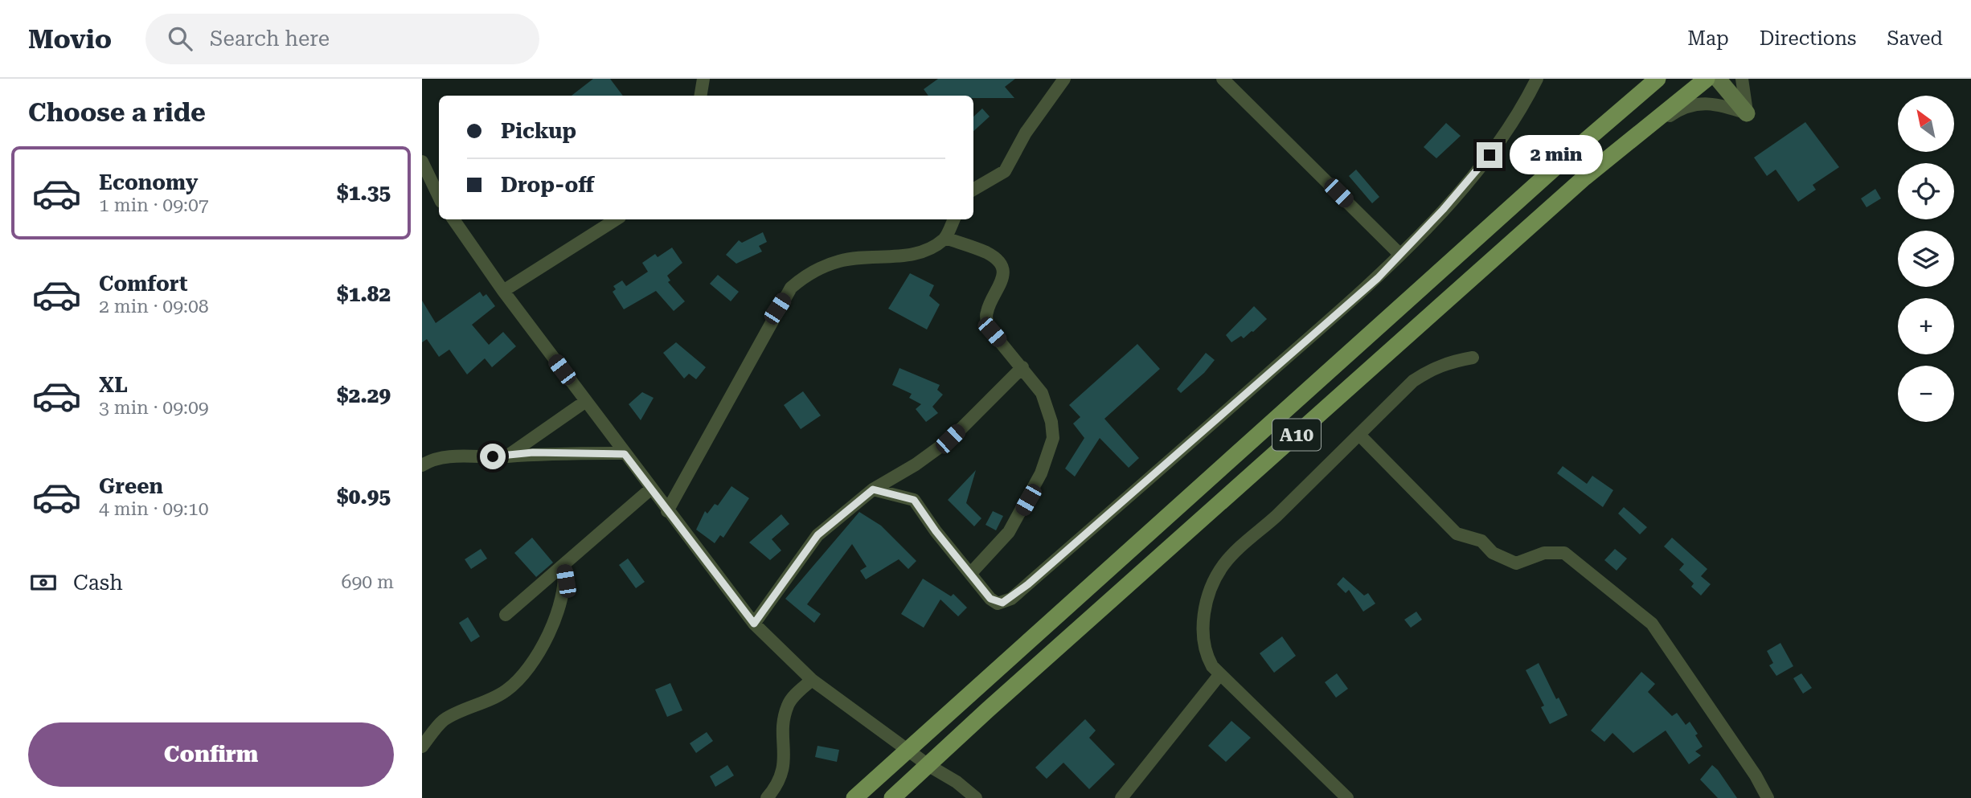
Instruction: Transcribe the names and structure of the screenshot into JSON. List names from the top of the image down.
{
  "streets": {
    "main road": ["A10"]
  },
  "north": "top left",
  "page": {
    "header": "Movio",
    "search": "Search here",
    "nav": ["Map", "Directions", "Saved"],
    "heading": "Choose a ride",
    "map_buttons": ["+", "−"],
    "banner": ["Pickup", "Drop-off"],
    "bubble": "2 min",
    "list": [
      {
        "name": "Economy",
        "note": "1 min · 09:07",
        "value": "$1.35"
      },
      {
        "name": "Comfort",
        "note": "2 min · 09:08",
        "value": "$1.82"
      },
      {
        "name": "XL",
        "note": "3 min · 09:09",
        "value": "$2.29"
      },
      {
        "name": "Green",
        "note": "4 min · 09:10",
        "value": "$0.95"
      }
    ],
    "pay": ["Cash", "690 m"],
    "buttons": "Confirm"
  }
}
